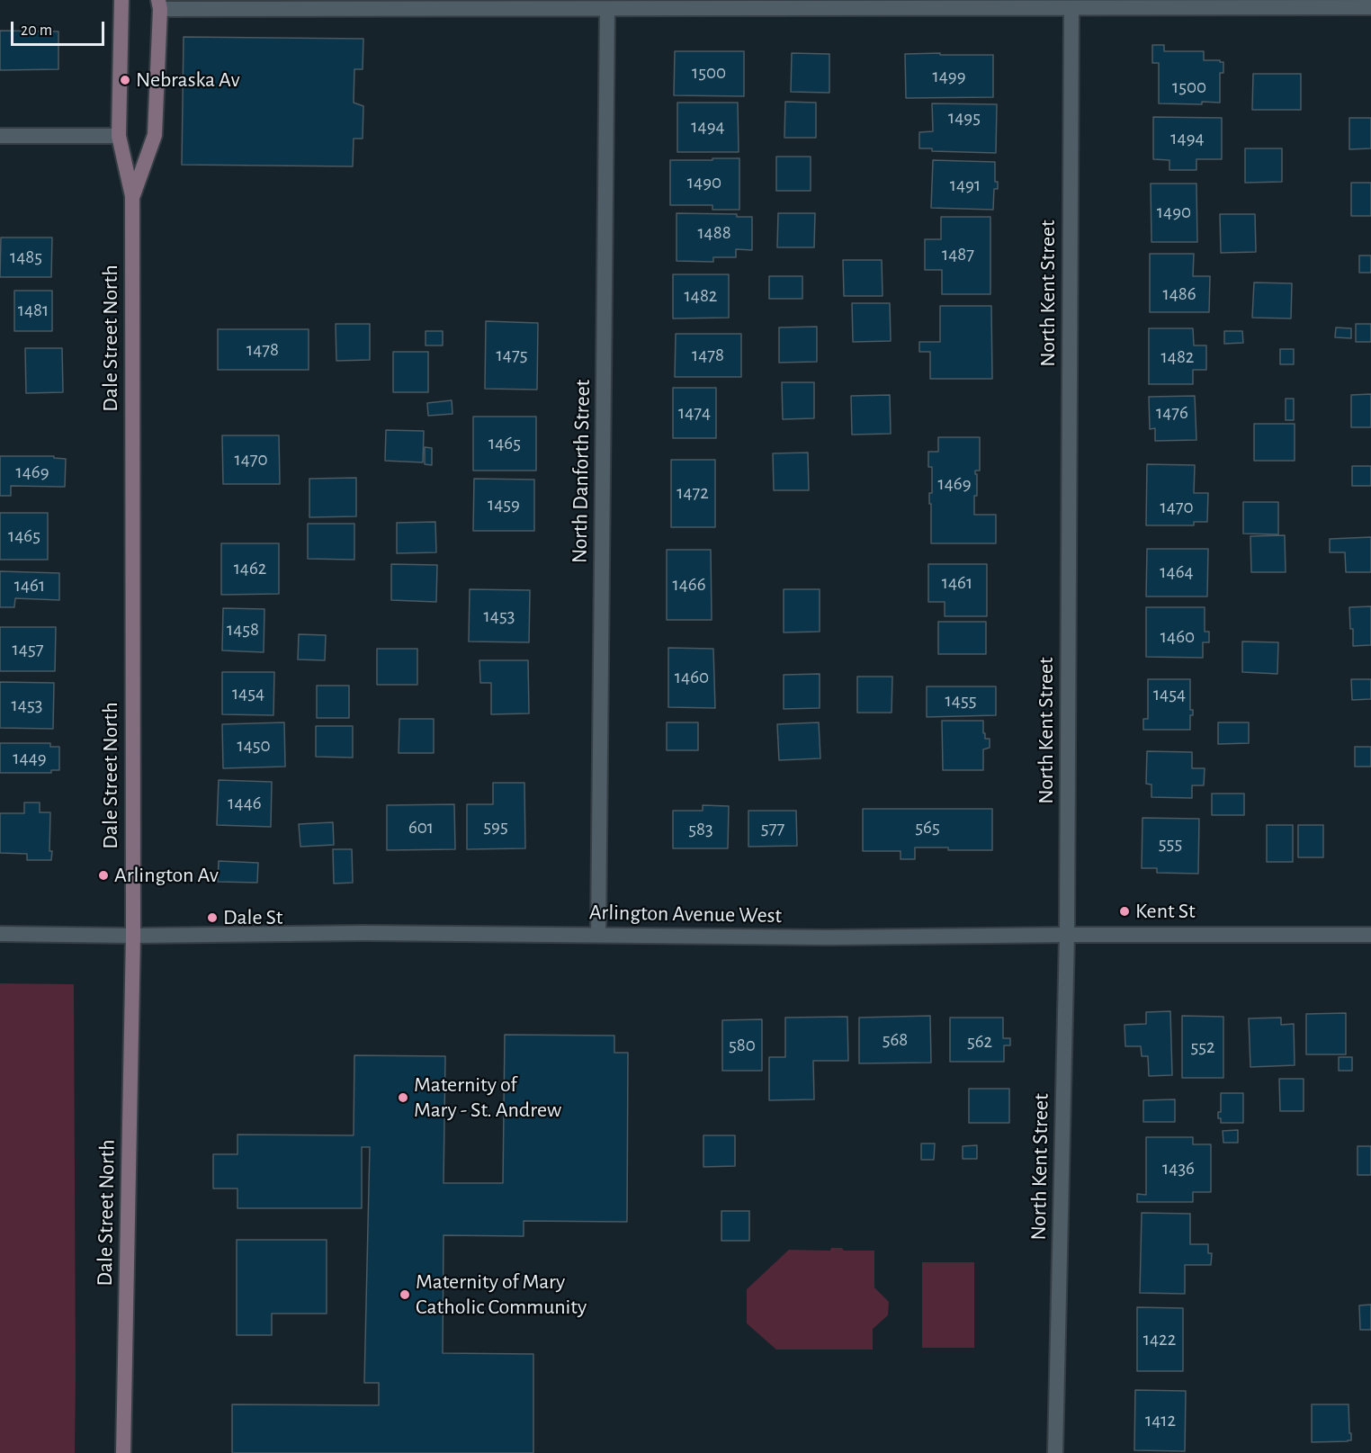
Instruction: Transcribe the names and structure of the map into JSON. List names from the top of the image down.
{
  "streets": {
    "main road": ["Dale Street North"],
    "street": ["North Kent Street", "North Danforth Street", "Arlington Avenue West"]
  },
  "crossings": [
    ["North Kent Street", "Arlington Avenue West"],
    ["Dale Street North", "Arlington Avenue West"],
    ["North Danforth Street", "Arlington Avenue West"]
  ],
  "places": [
    "Nebraska Av",
    "Arlington Av",
    "Kent St",
    "Dale St",
    "Maternity of Mary - St. Andrew",
    "Maternity of Mary Catholic Community"
  ],
  "house_numbers": [
    "1500",
    "1499",
    "1500",
    "1495",
    "1494",
    "1494",
    "1490",
    "1491",
    "1490",
    "1488",
    "1487",
    "1485",
    "1486",
    "1482",
    "1481",
    "1478",
    "1475",
    "1478",
    "1482",
    "1474",
    "1476",
    "1465",
    "1470",
    "1469",
    "1469",
    "1472",
    "1459",
    "1470",
    "1465",
    "1462",
    "1464",
    "1461",
    "1466",
    "1461",
    "1453",
    "1458",
    "1460",
    "1457",
    "1460",
    "1454",
    "1454",
    "1455",
    "1453",
    "1450",
    "1449",
    "1446",
    "595",
    "601",
    "565",
    "577",
    "583",
    "555",
    "568",
    "562",
    "580",
    "552",
    "1436",
    "1422",
    "1412"
  ],
  "scale_bar": "20 m"
}
